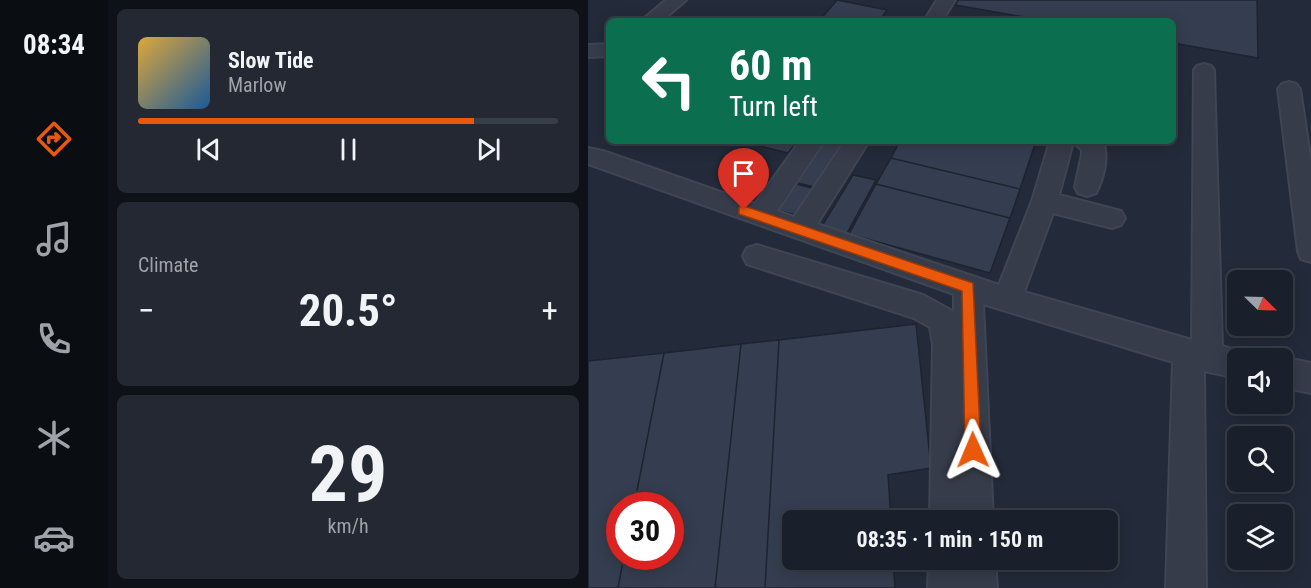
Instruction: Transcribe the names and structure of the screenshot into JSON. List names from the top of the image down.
{
  "north": "bottom right",
  "page": {
    "tabs": "08:34",
    "turn": ["60 m", "Turn left"],
    "song": ["Slow Tide", "Marlow"],
    "tile": [
      "Climate",
      ["29", "km/h"]
    ],
    "heat": ["−", "20.5°", "+"],
    "limit": "30",
    "trip": "08:35 · 1 min · 150 m"
  }
}
